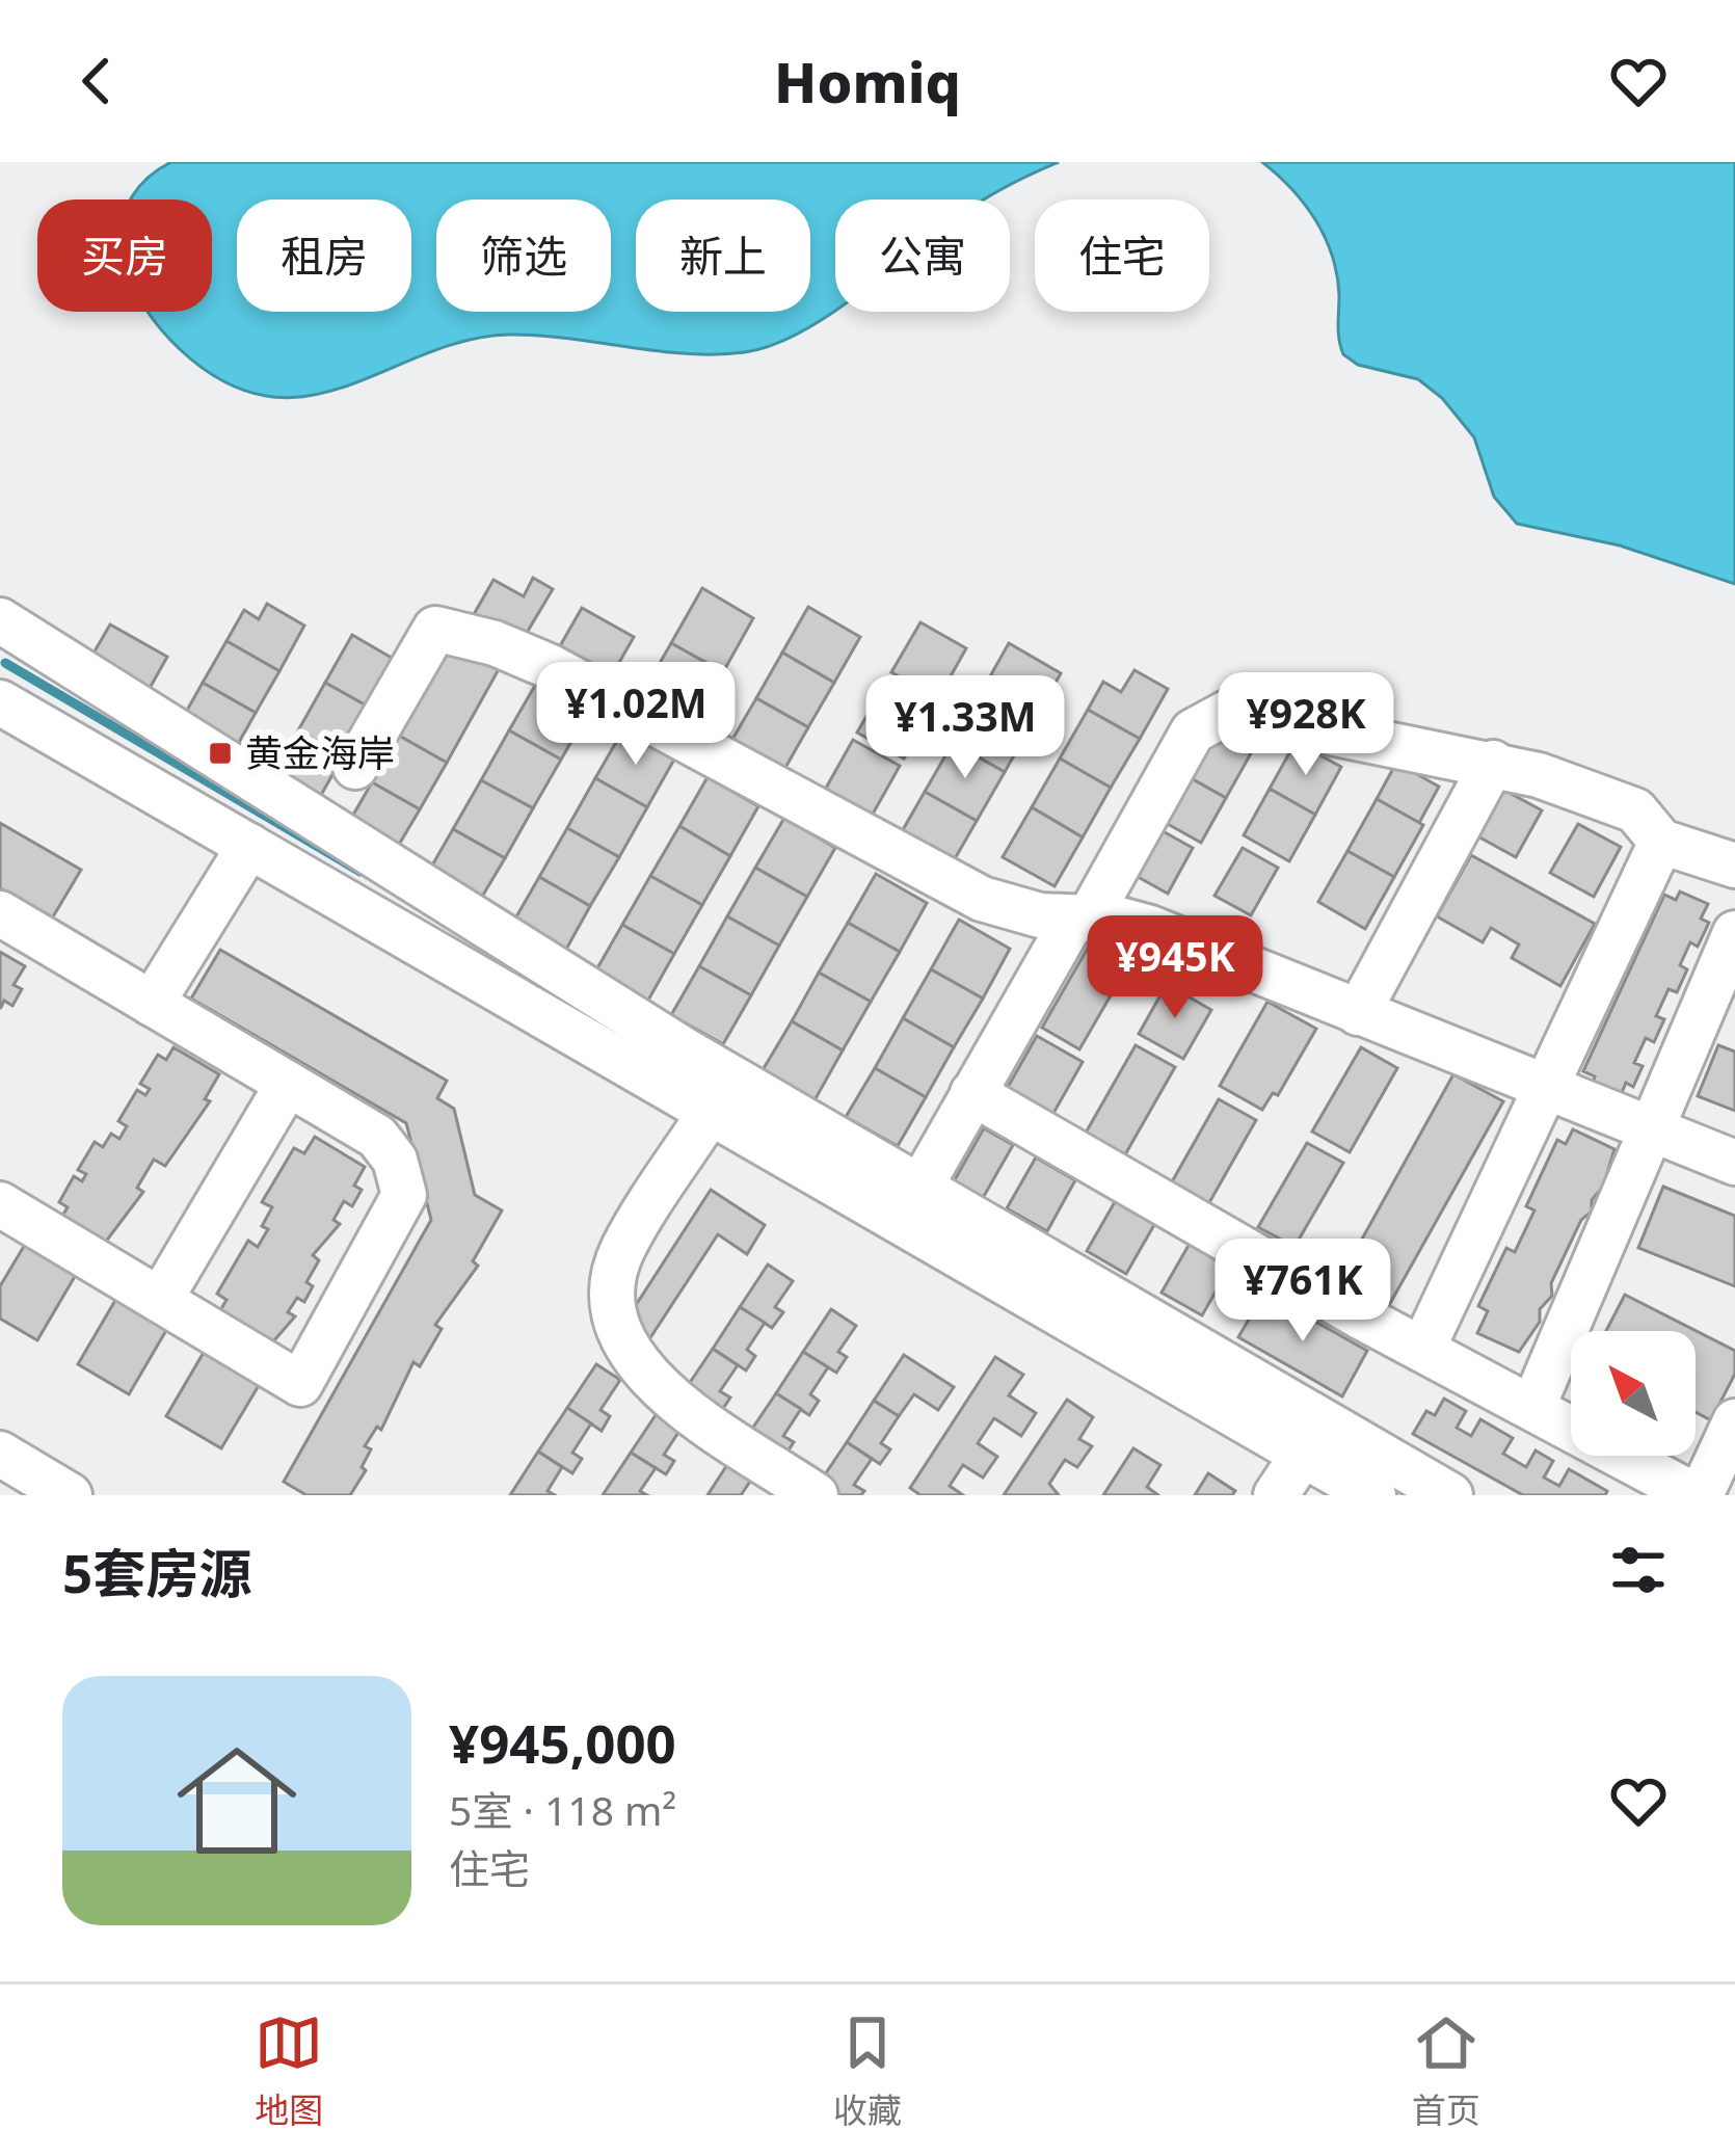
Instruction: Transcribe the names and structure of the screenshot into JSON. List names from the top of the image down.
{
  "places": {
    "transit": ["黄金海岸"]
  },
  "north": "top left",
  "page": {
    "header": "Homiq",
    "chip": [
      "买房",
      "租房",
      "筛选",
      "新上",
      "公寓",
      "住宅"
    ],
    "price": [
      "¥1.02M",
      "¥928K",
      "¥1.33M",
      "¥945K",
      "¥761K"
    ],
    "heading": "5套房源",
    "list": [
      {
        "name": "¥945,000",
        "note": "5室 · 118 m² · 住宅"
      }
    ],
    "tabs": ["地图", "收藏", "首页"]
  }
}
